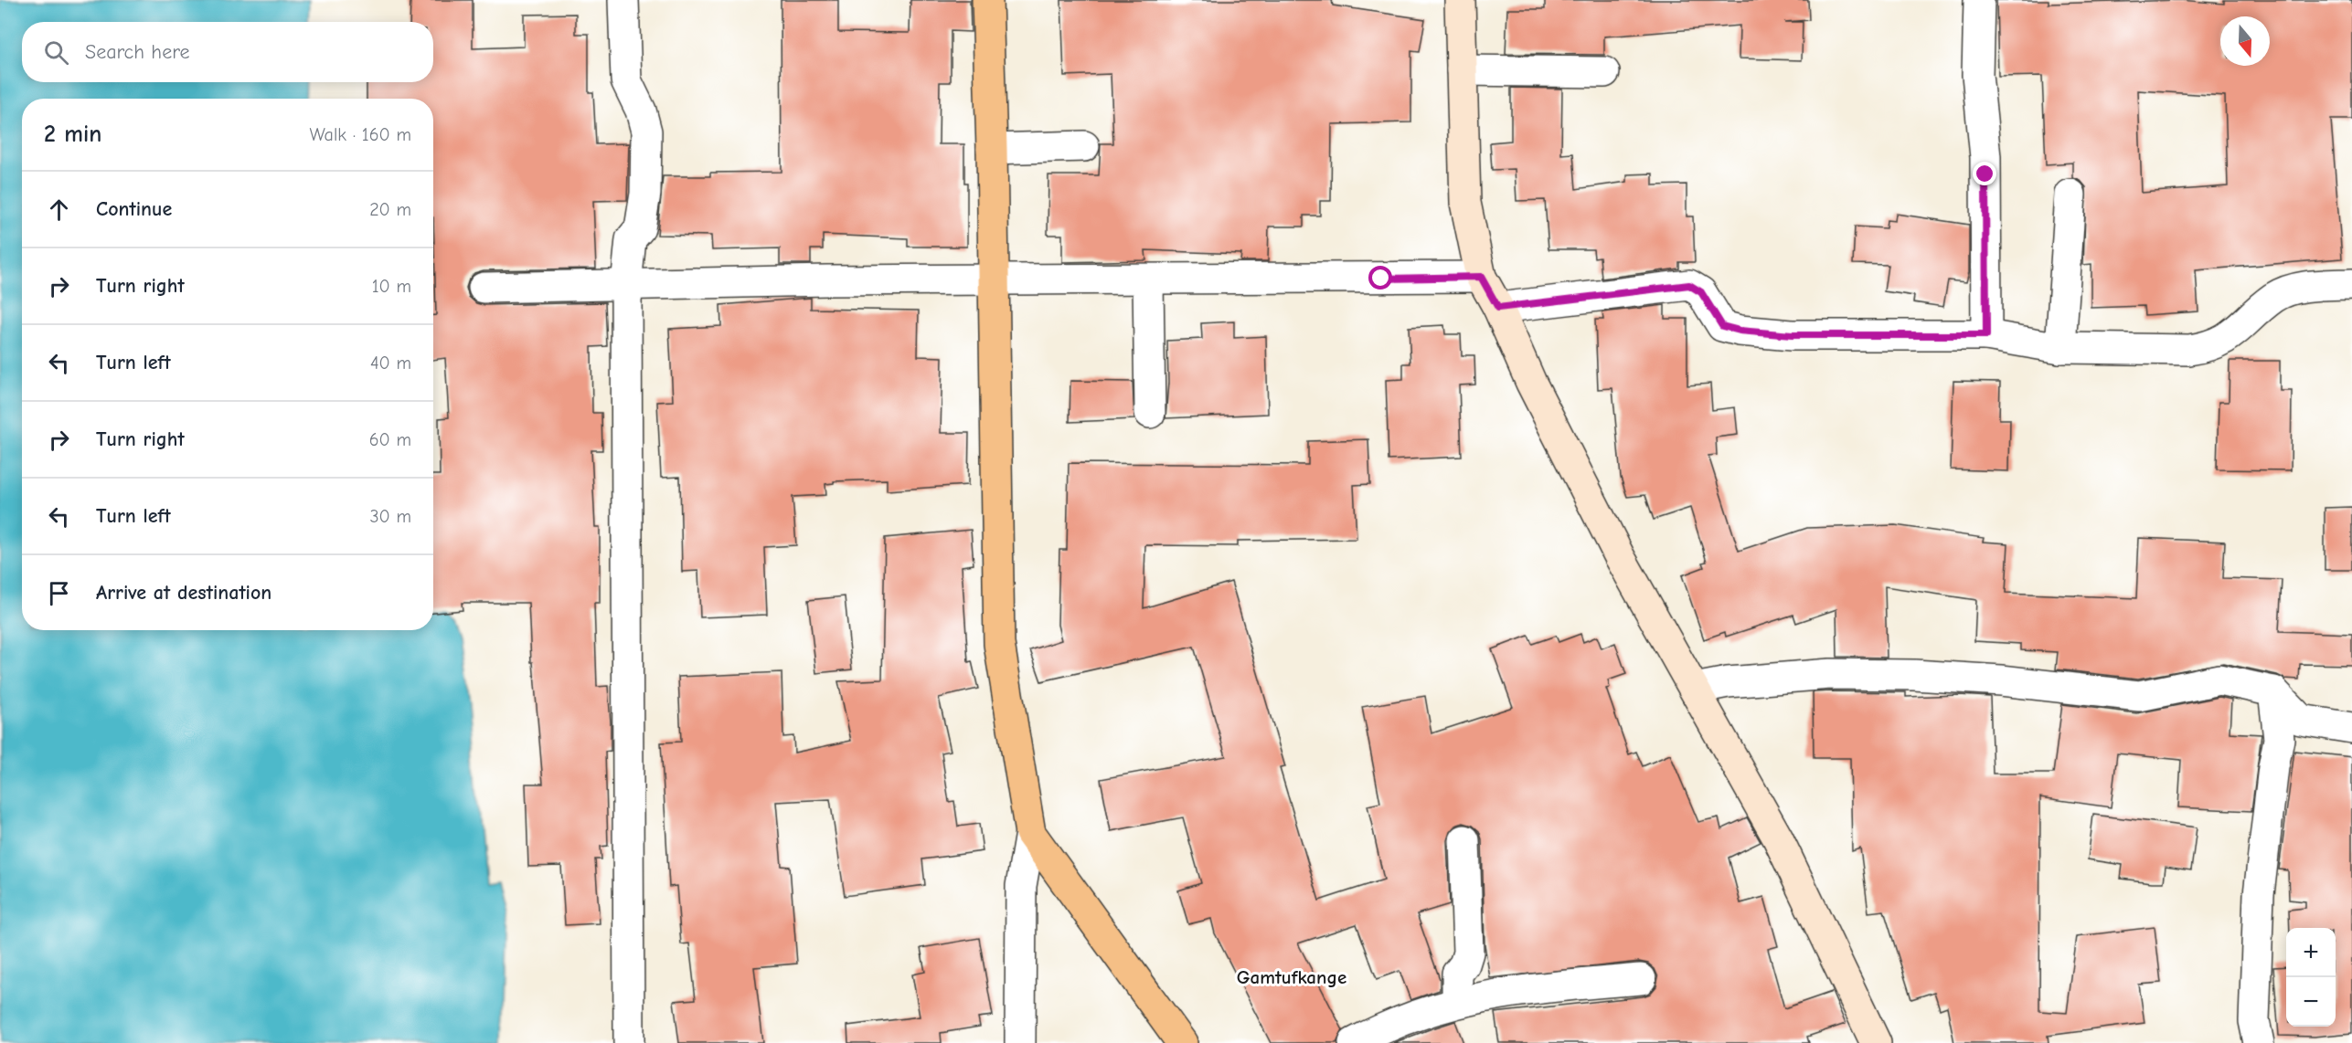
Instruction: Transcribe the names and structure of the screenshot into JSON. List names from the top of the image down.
{
  "districts": ["Gamtufkange"],
  "north": "bottom",
  "page": {
    "search": "Search here",
    "heading": ["2 min", "Walk · 160 m"],
    "list": [
      ["Continue", "20 m"],
      ["Turn right", "10 m"],
      ["Turn left", "40 m"],
      ["Turn right", "60 m"],
      ["Turn left", "30 m"],
      "Arrive at destination"
    ],
    "map_buttons": ["+", "−"]
  }
}
